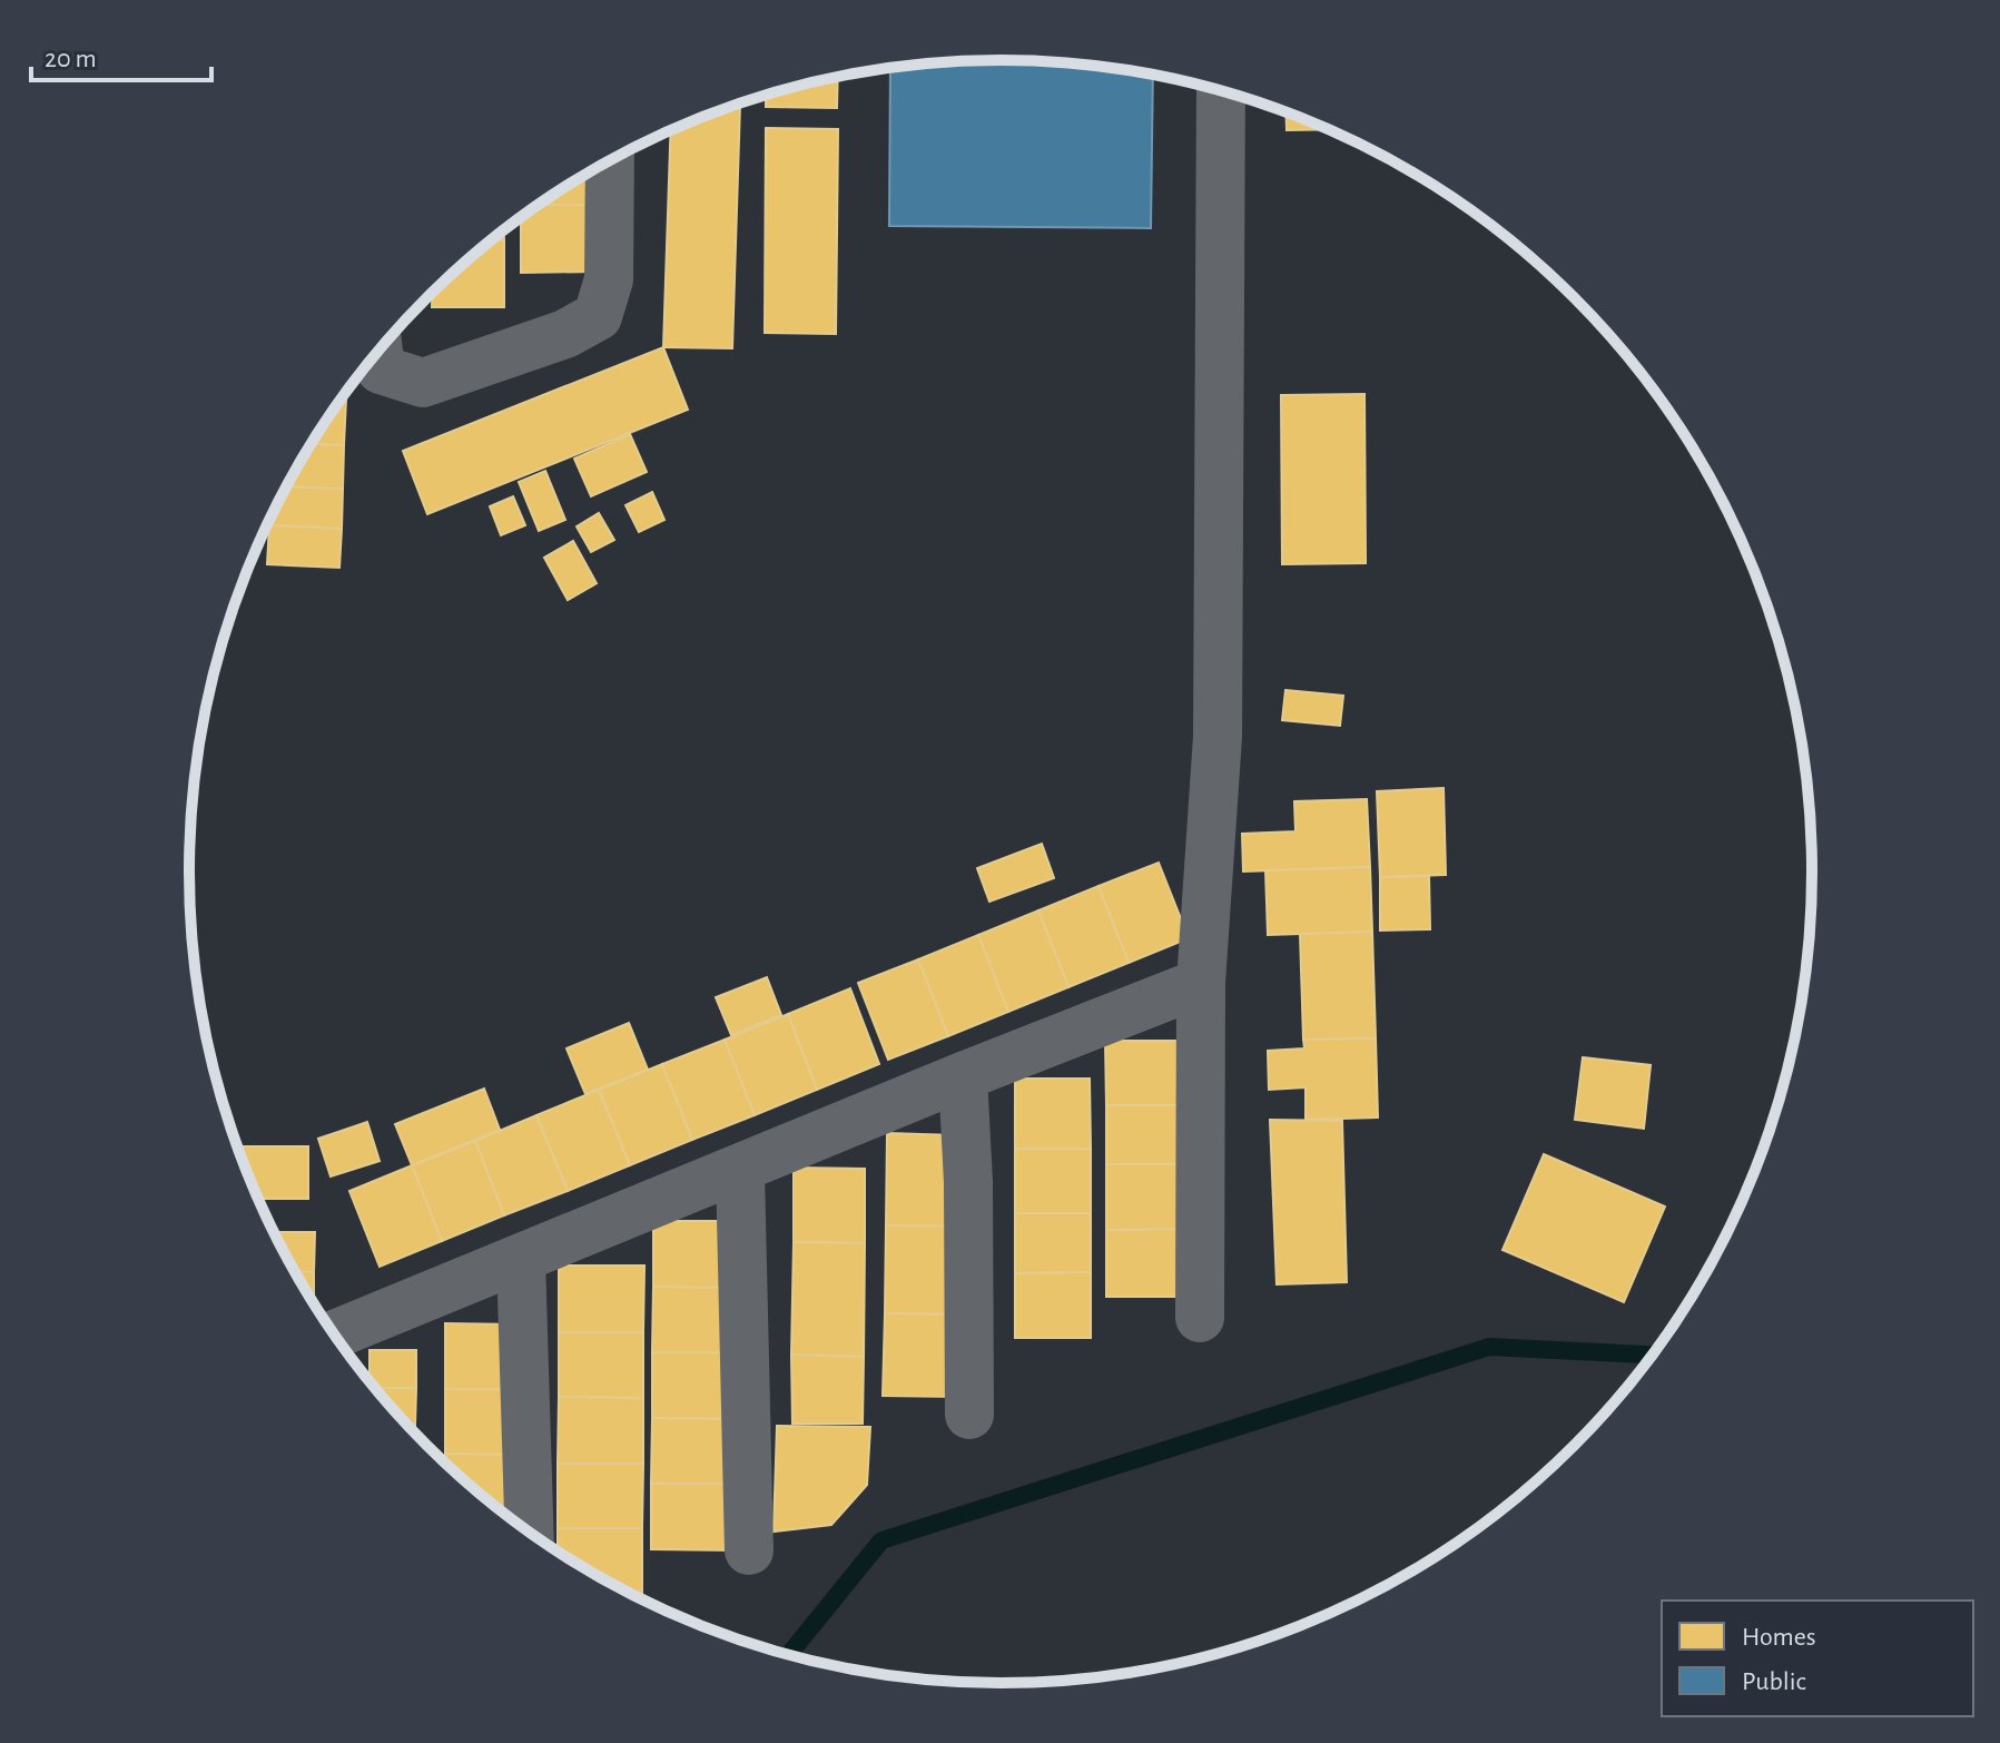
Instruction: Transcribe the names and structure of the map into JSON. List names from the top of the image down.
{
  "legend": ["Homes", "Public"],
  "scale_bar": "20 m"
}
